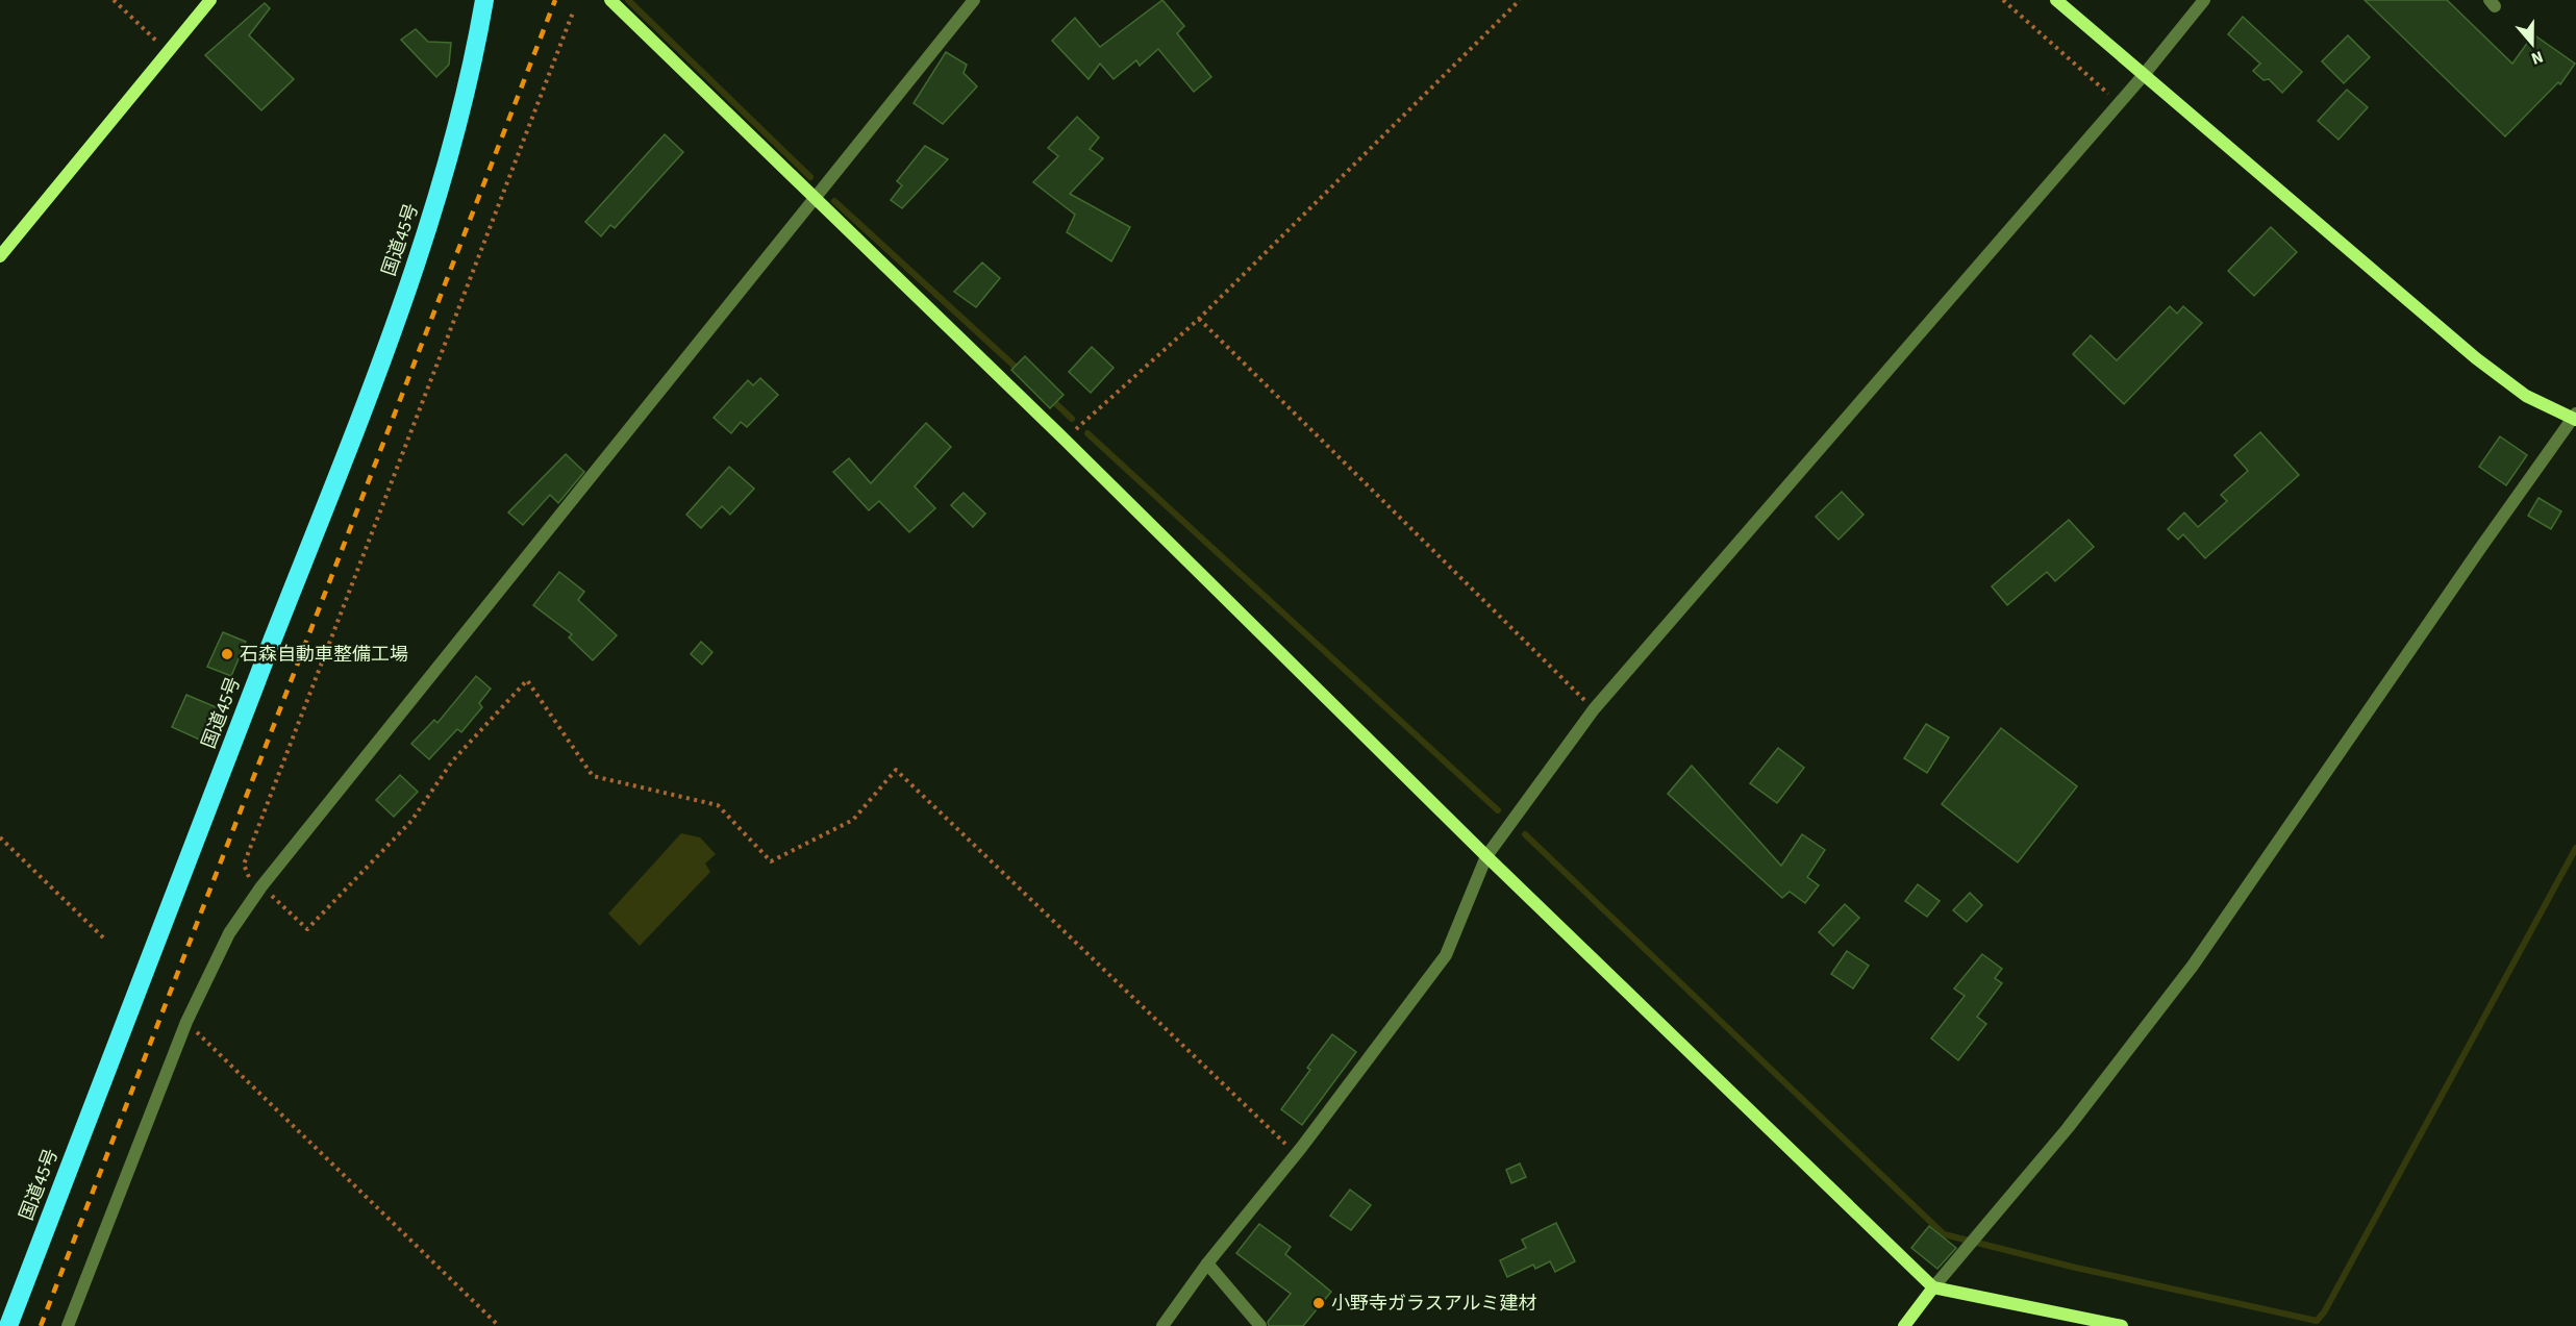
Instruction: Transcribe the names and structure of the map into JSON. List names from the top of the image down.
{
  "streets": {
    "highway": ["国道45号"]
  },
  "places": ["石森自動車整備工場", "小野寺ガラスアルミ建材"],
  "north": "bottom"
}
